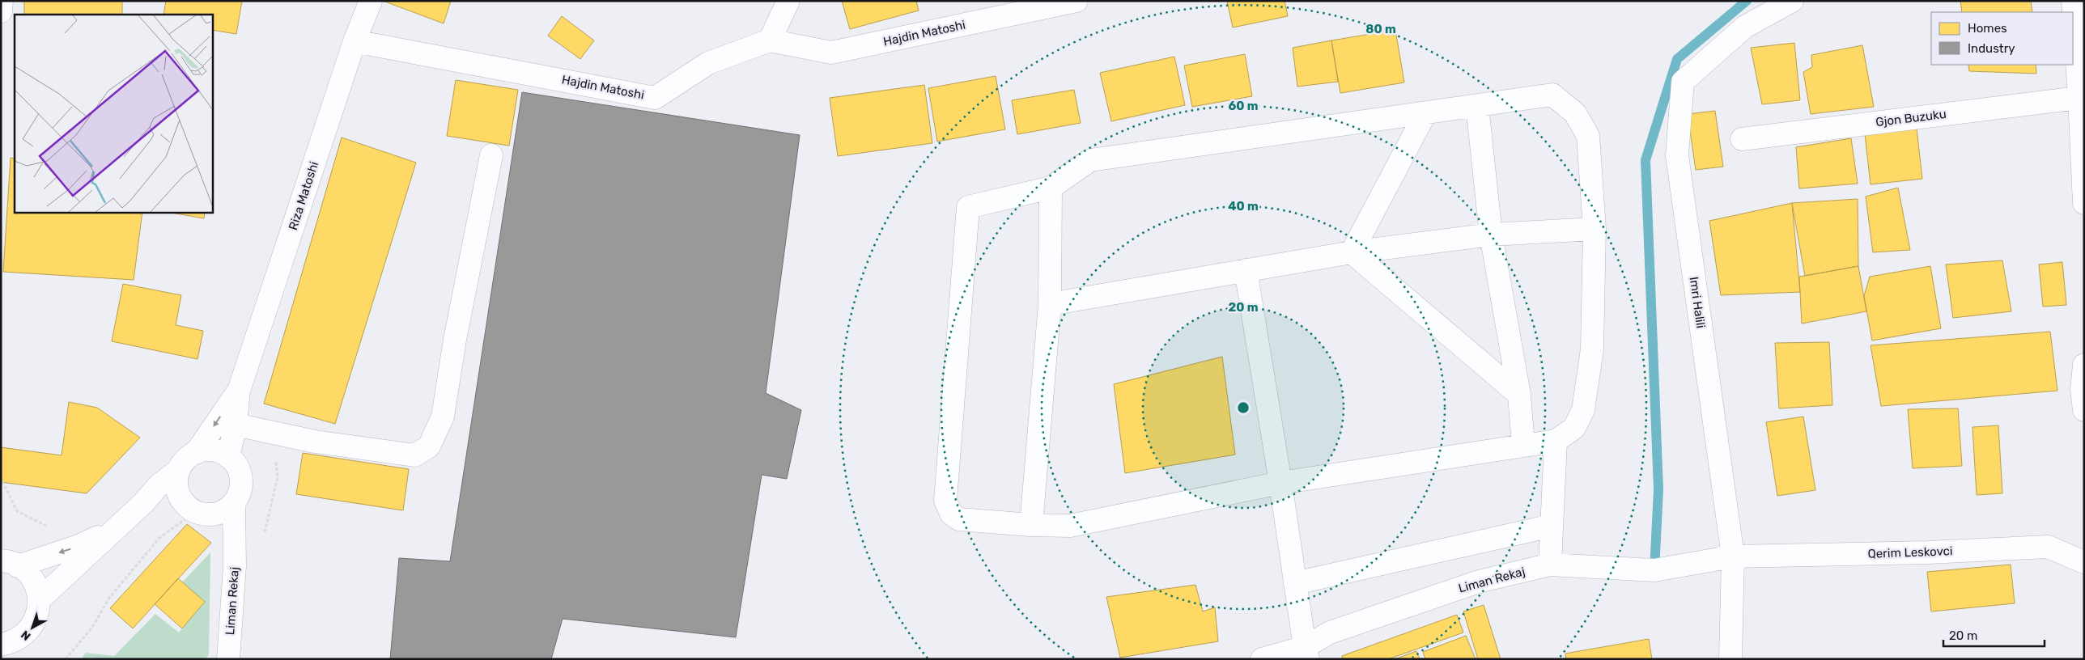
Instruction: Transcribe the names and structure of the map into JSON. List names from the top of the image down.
{
  "streets": {
    "street": [
      "Hajdin Matoshi",
      "Gjon Buzuku",
      "Riza Matoshi",
      "Imri Halili",
      "Qerim Leskovci",
      "Liman Rekaj"
    ]
  },
  "crossings": [
    ["Hajdin Matoshi", "Riza Matoshi"],
    ["Imri Halili", "Qerim Leskovci"],
    ["Imri Halili", "Liman Rekaj"],
    ["Qerim Leskovci", "Liman Rekaj"]
  ],
  "legend": ["Homes", "Industry"],
  "scale_bar": "20 m",
  "north": "bottom left",
  "rings": [
    "80 m",
    "60 m",
    "40 m",
    "20 m"
  ]
}
